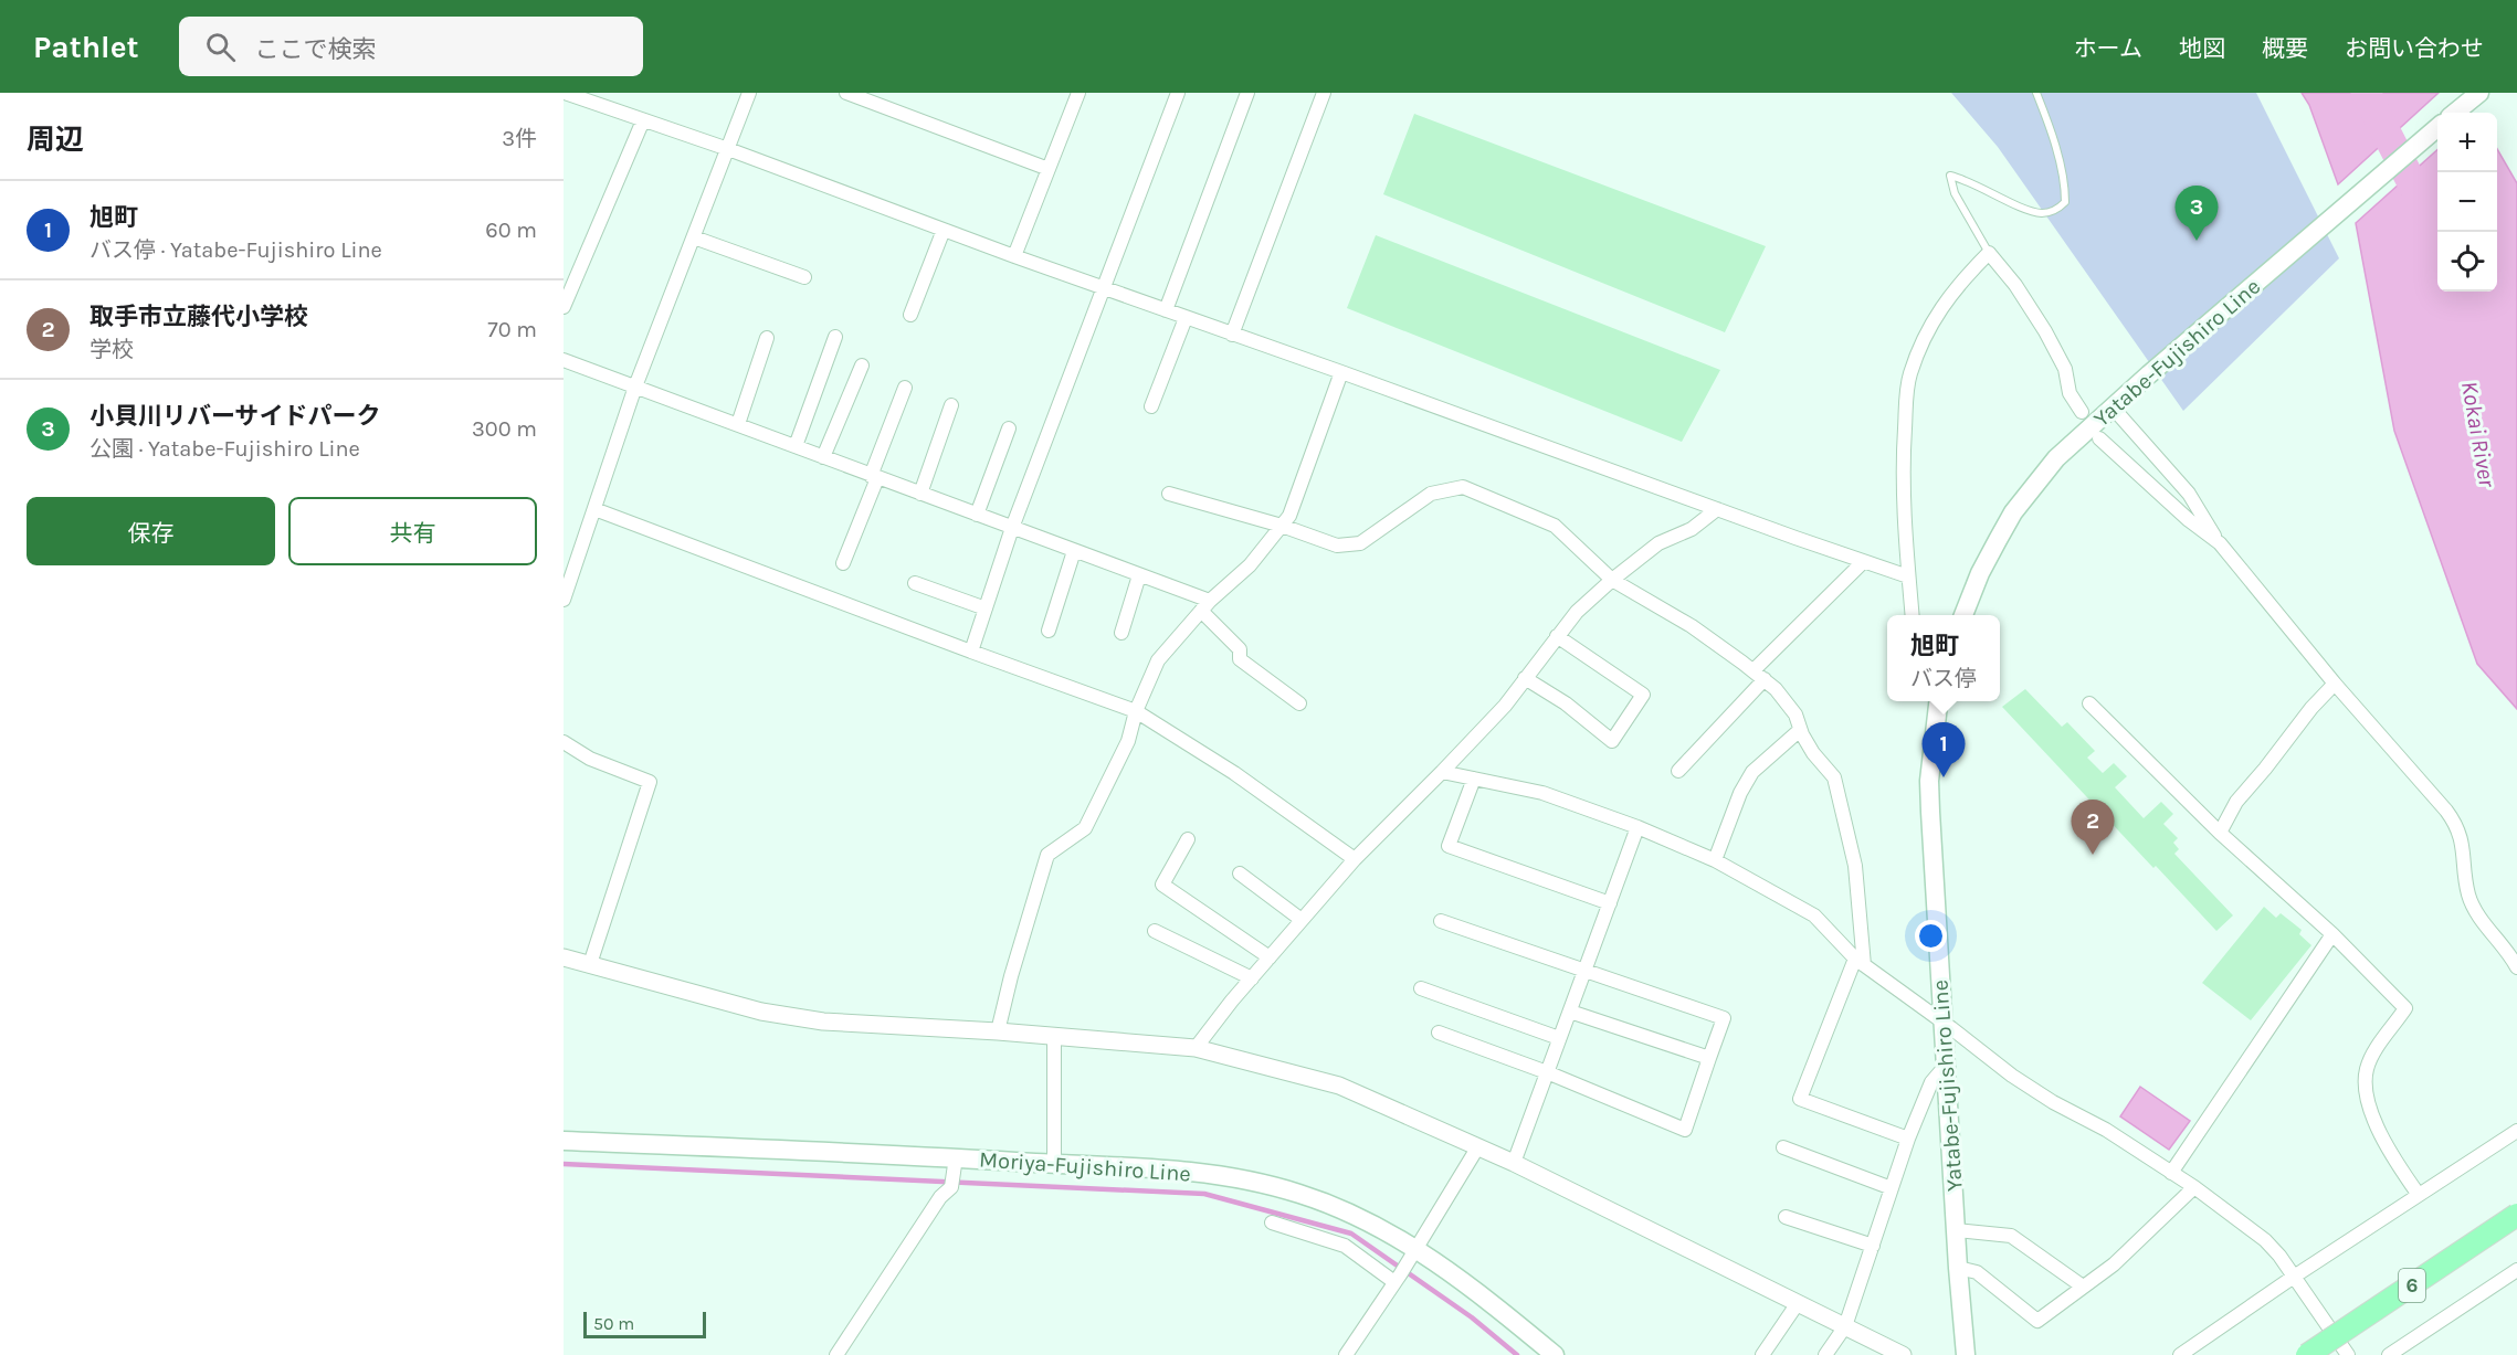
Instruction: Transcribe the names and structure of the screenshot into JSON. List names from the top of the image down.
{
  "streets": {
    "highway": ["6"],
    "main road": ["Yatabe-Fujishiro Line", "Moriya-Fujishiro Line"]
  },
  "water": ["Kokai River"],
  "scale_bar": "50 m",
  "page": {
    "header": "Pathlet",
    "search": "ここで検索",
    "nav": [
      "ホーム",
      "地図",
      "概要",
      "お問い合わせ"
    ],
    "heading": ["周辺", "3件"],
    "map_buttons": ["+", "−"],
    "list": [
      {
        "mark": "1",
        "name": "旭町",
        "note": "バス停 · Yatabe-Fujishiro Line",
        "value": "60 m"
      },
      {
        "mark": "2",
        "name": "取手市立藤代小学校",
        "note": "学校",
        "value": "70 m"
      },
      {
        "mark": "3",
        "name": "小貝川リバーサイドパーク",
        "note": "公園 · Yatabe-Fujishiro Line",
        "value": "300 m"
      }
    ],
    "pins": ["3", "1", "2"],
    "buttons": ["保存", "共有"],
    "popup": ["旭町", "バス停"],
    "scale": "50 m"
  }
}
